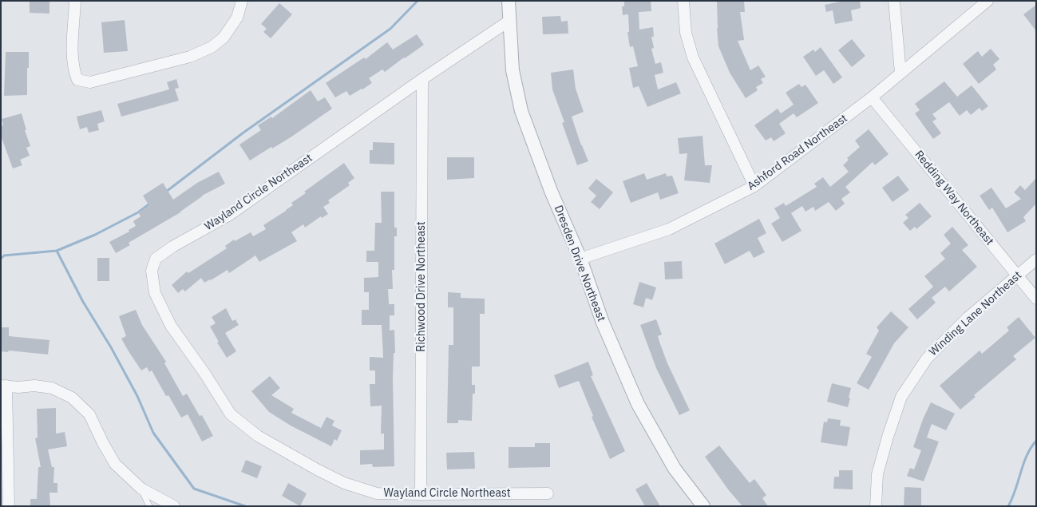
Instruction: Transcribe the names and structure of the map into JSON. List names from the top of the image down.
{
  "streets": {
    "street": [
      "Ashford Road Northeast",
      "Wayland Circle Northeast",
      "Redding Way Northeast",
      "Dresden Drive Northeast",
      "Richwood Drive Northeast",
      "Winding Lane Northeast"
    ]
  },
  "crossings": [
    ["Ashford Road Northeast", "Redding Way Northeast"],
    ["Ashford Road Northeast", "Dresden Drive Northeast"],
    ["Wayland Circle Northeast", "Dresden Drive Northeast"],
    ["Wayland Circle Northeast", "Richwood Drive Northeast"],
    ["Redding Way Northeast", "Winding Lane Northeast"]
  ]
}
